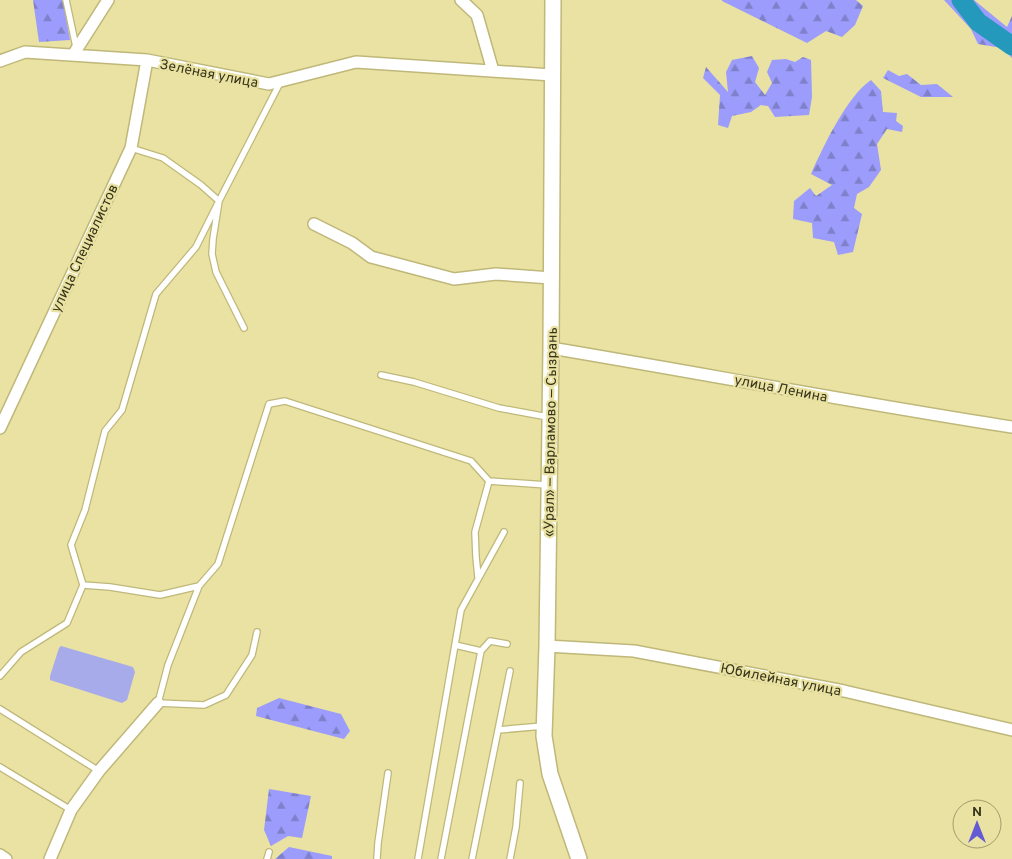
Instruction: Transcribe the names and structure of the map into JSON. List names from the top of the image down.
{
  "streets": {
    "main road": ["«Урал» — Варламово — Сызрань"],
    "street": [
      "Зелёная улица",
      "улица Специалистов",
      "улица Ленина",
      "Юбилейная улица"
    ]
  },
  "crossings": [
    ["Зелёная улица", "улица Специалистов"],
    ["Зелёная улица", "«Урал» — Варламово — Сызрань"],
    ["улица Ленина", "«Урал» — Варламово — Сызрань"],
    ["«Урал» — Варламово — Сызрань", "Юбилейная улица"]
  ],
  "north": "top"
}
